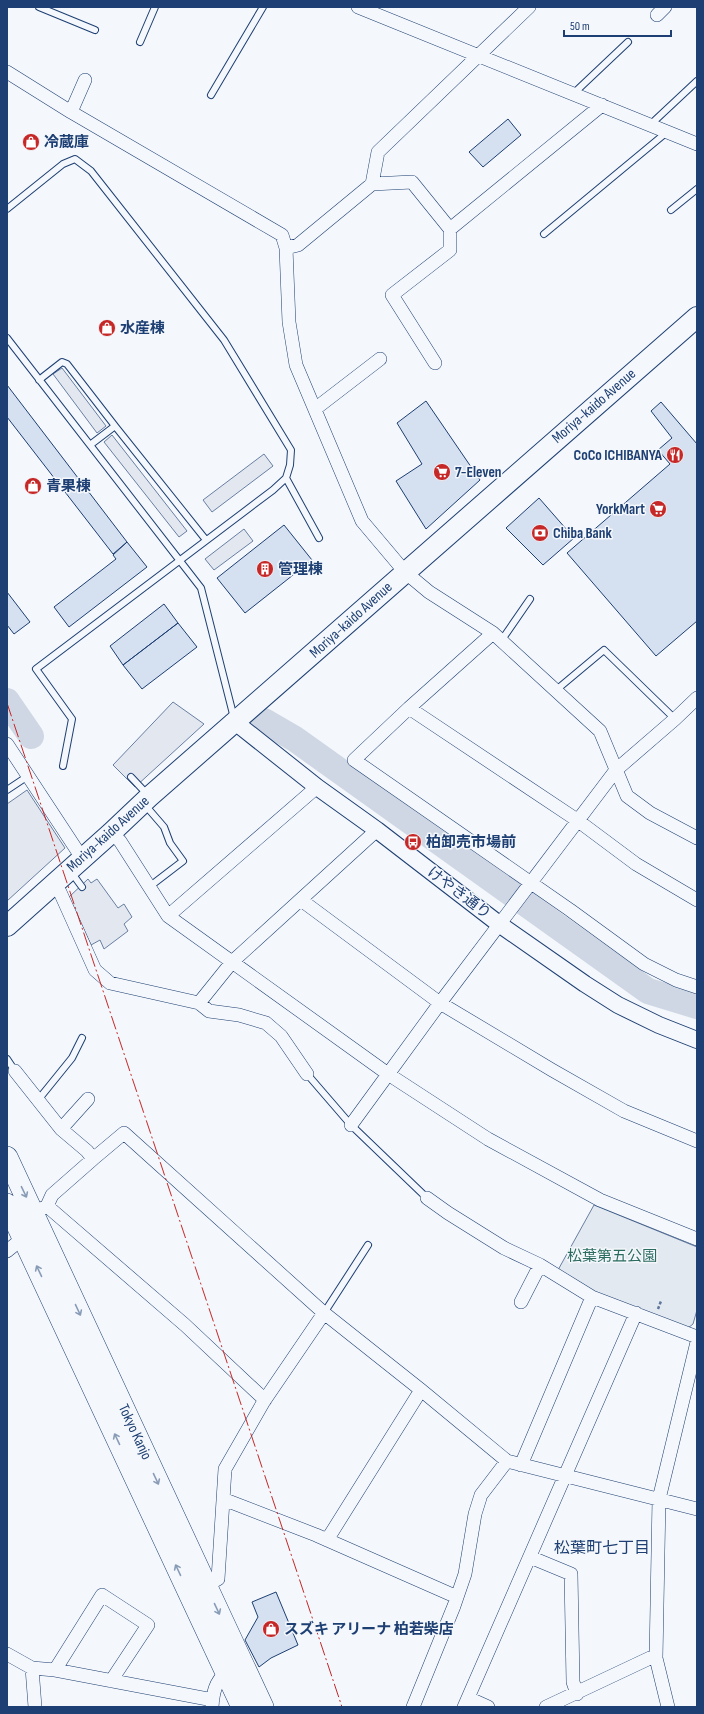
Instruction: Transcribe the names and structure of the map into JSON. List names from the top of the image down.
{
  "streets": {
    "highway": ["Tokyo Kanjo"],
    "main road": ["Moriya-kaido Avenue"],
    "street": ["けやき通り"]
  },
  "crossings": [
    ["Moriya-kaido Avenue", "けやき通り"]
  ],
  "districts": ["松葉町七丁目"],
  "parks": ["松葉第五公園"],
  "places": {
    "shop": [
      "冷蔵庫",
      "水産棟",
      "青果棟",
      "スズキ アリーナ 柏若柴店"
    ],
    "restaurant": ["CoCo ICHIBANYA"],
    "supermarket": ["7-Eleven", "YorkMart"],
    "bank": ["Chiba Bank"],
    "building": ["管理棟"],
    "bus stop": ["柏卸売市場前"]
  },
  "scale_bar": "50 m"
}
